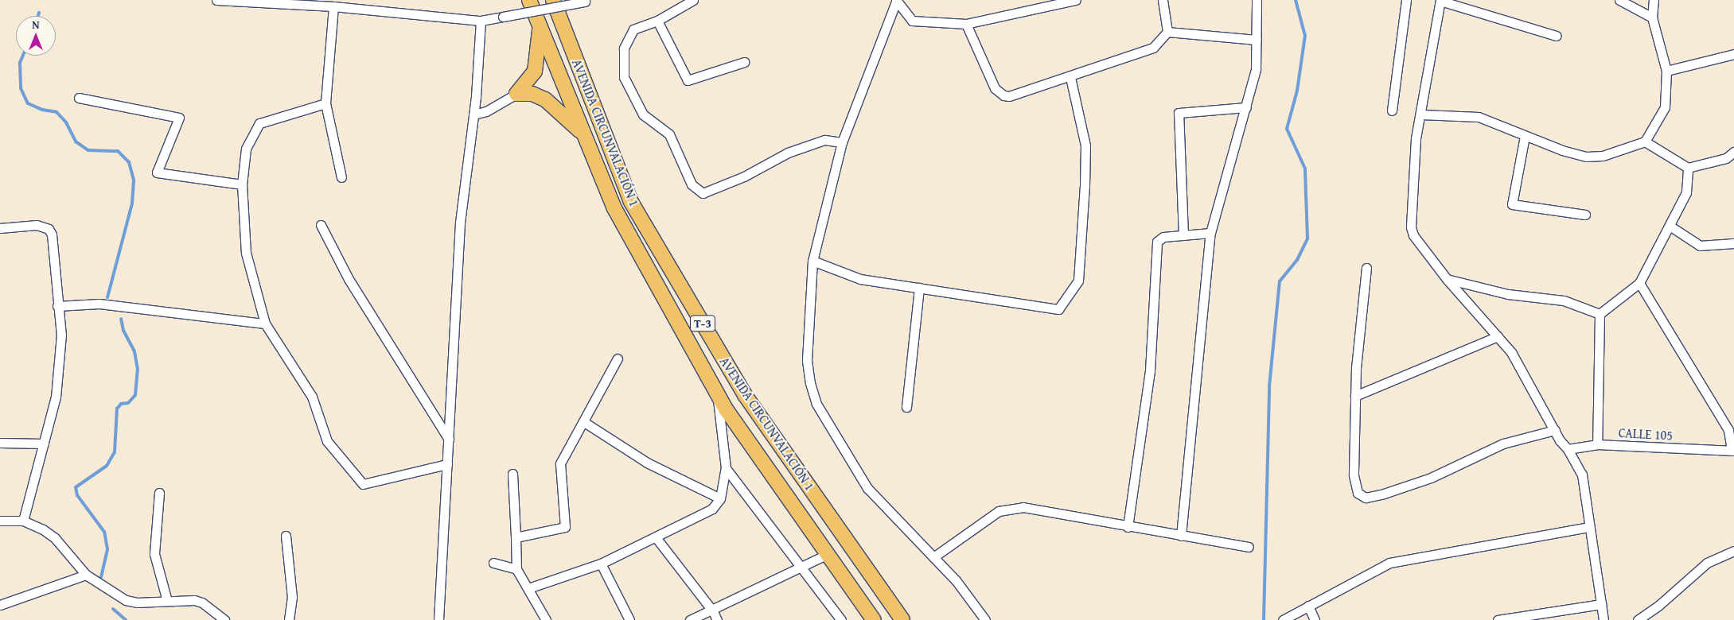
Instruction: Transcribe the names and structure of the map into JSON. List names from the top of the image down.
{
  "streets": {
    "main road": ["AVENIDA CIRCUNVALACIÓN 1", "T-3"],
    "street": ["CALLE 105"]
  },
  "north": "top"
}
